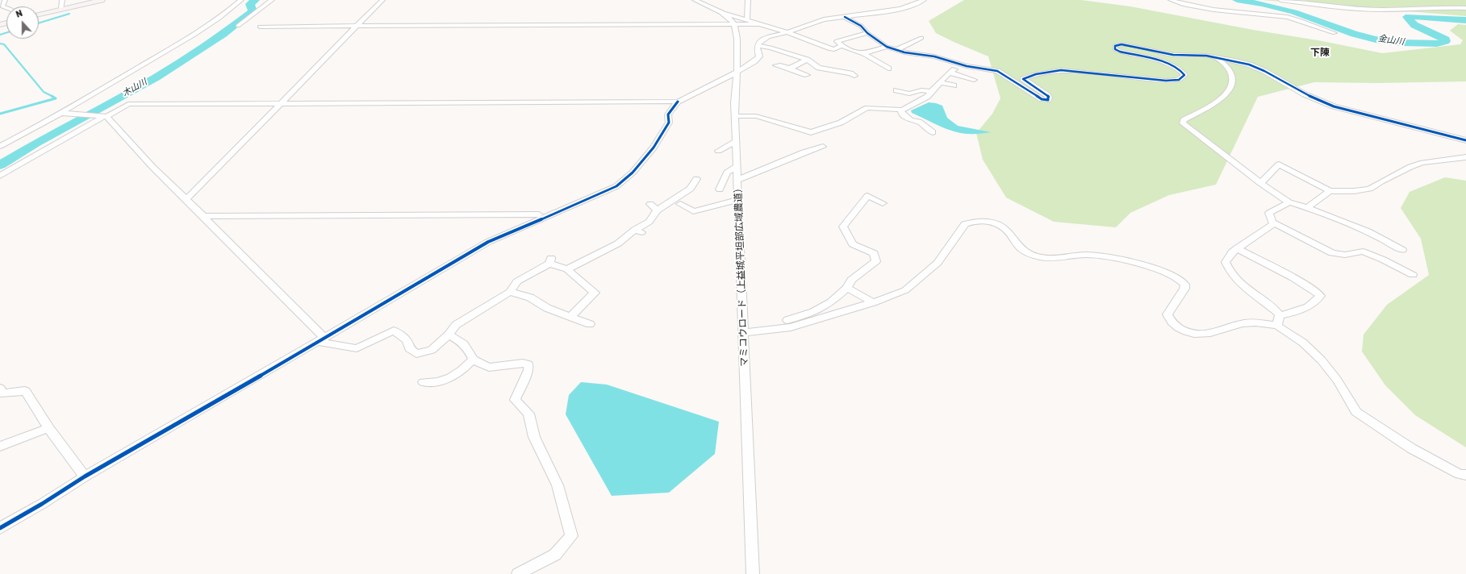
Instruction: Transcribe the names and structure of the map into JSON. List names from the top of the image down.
{
  "streets": {
    "street": ["マミコウロード（上益城平坦部広域農道）"]
  },
  "districts": ["下陳"],
  "water": ["金山川", "木山川"],
  "north": "top"
}
